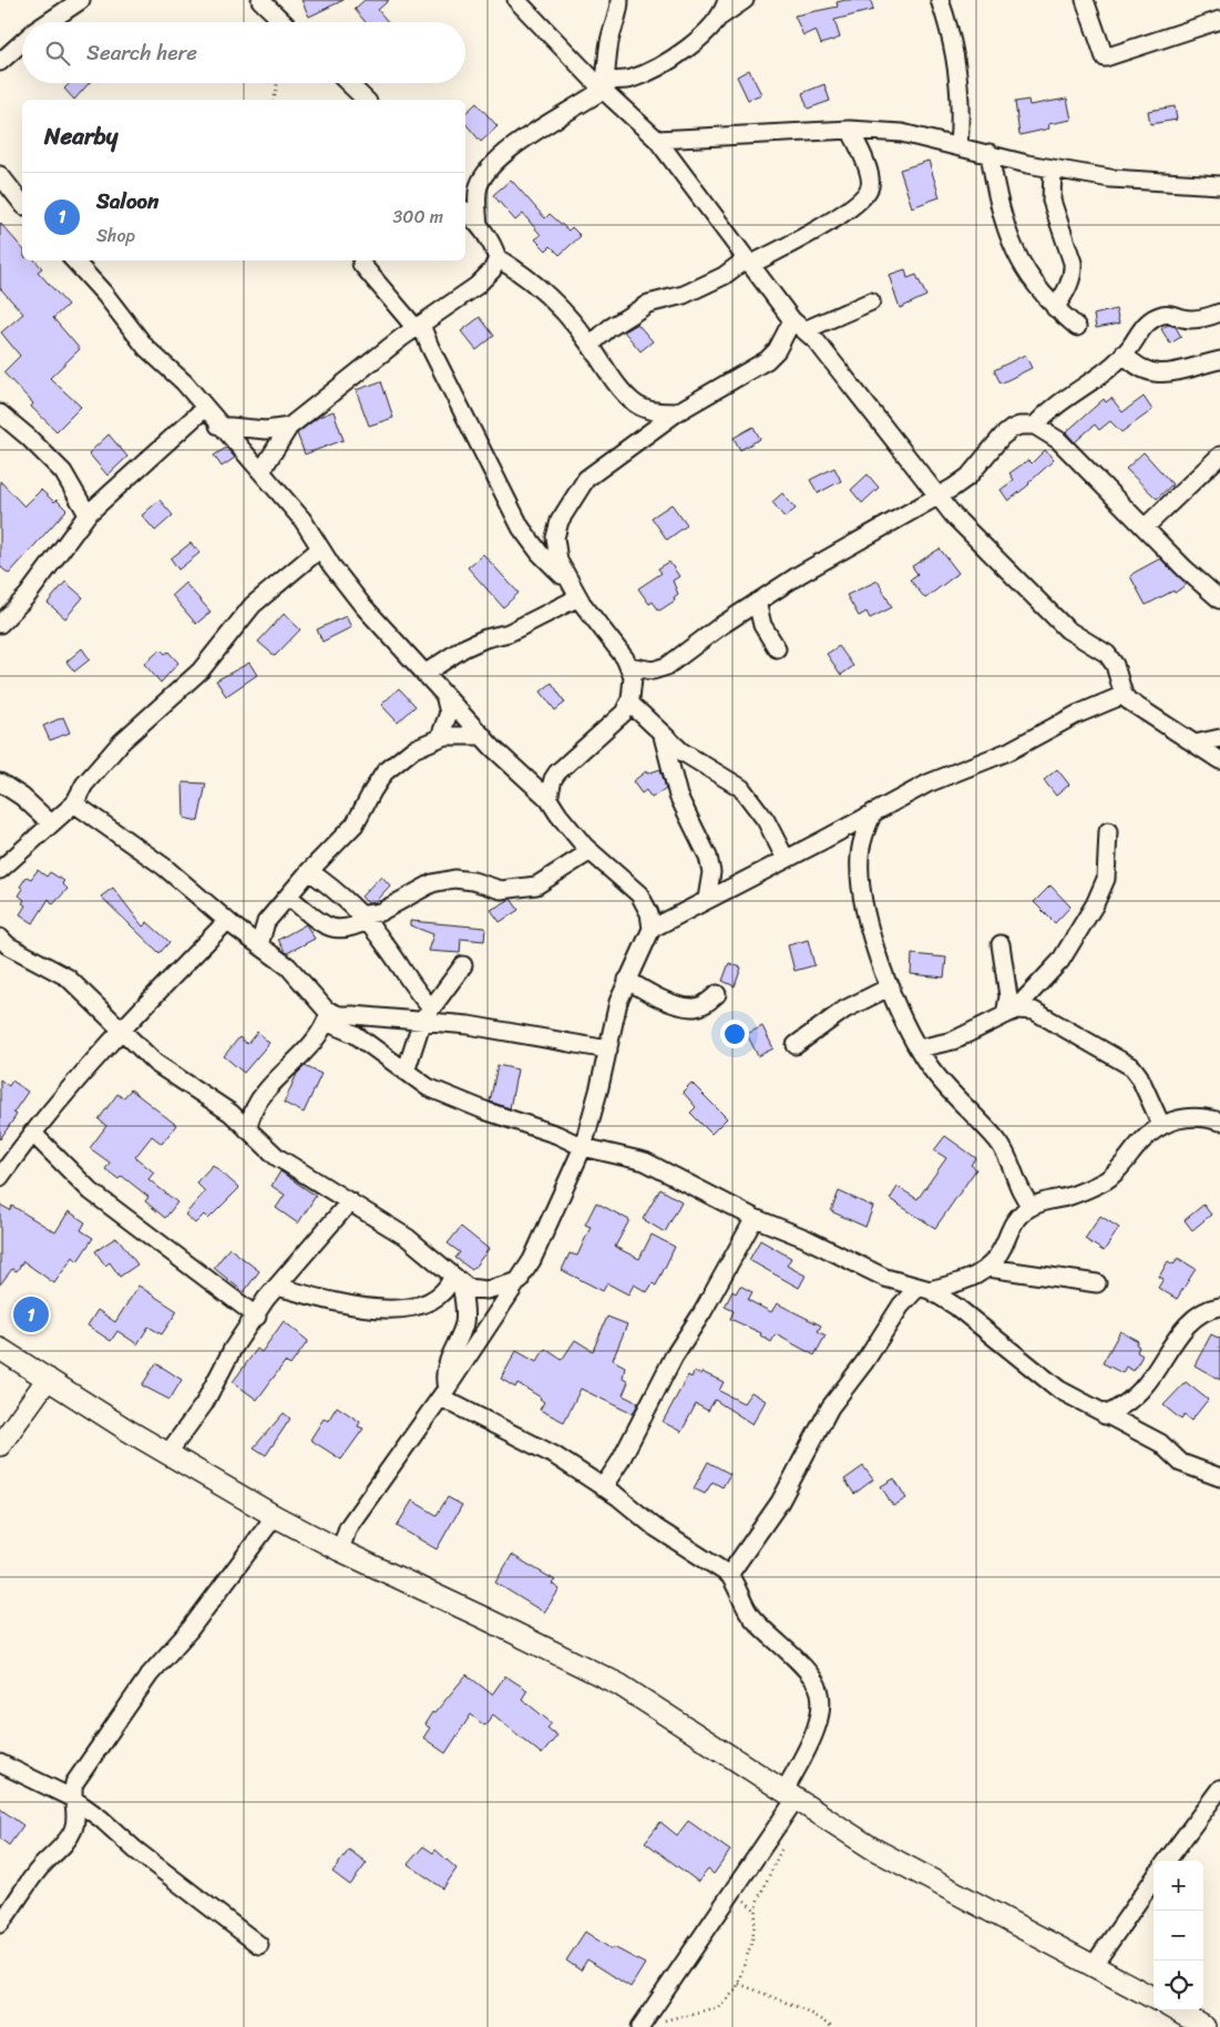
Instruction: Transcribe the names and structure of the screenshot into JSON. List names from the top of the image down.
{
  "page": {
    "search": "Search here",
    "heading": "Nearby",
    "list": [
      {
        "mark": "1",
        "name": "Saloon",
        "note": "Shop",
        "value": "300 m"
      }
    ],
    "pins": "1",
    "map_buttons": ["+", "−"]
  }
}
